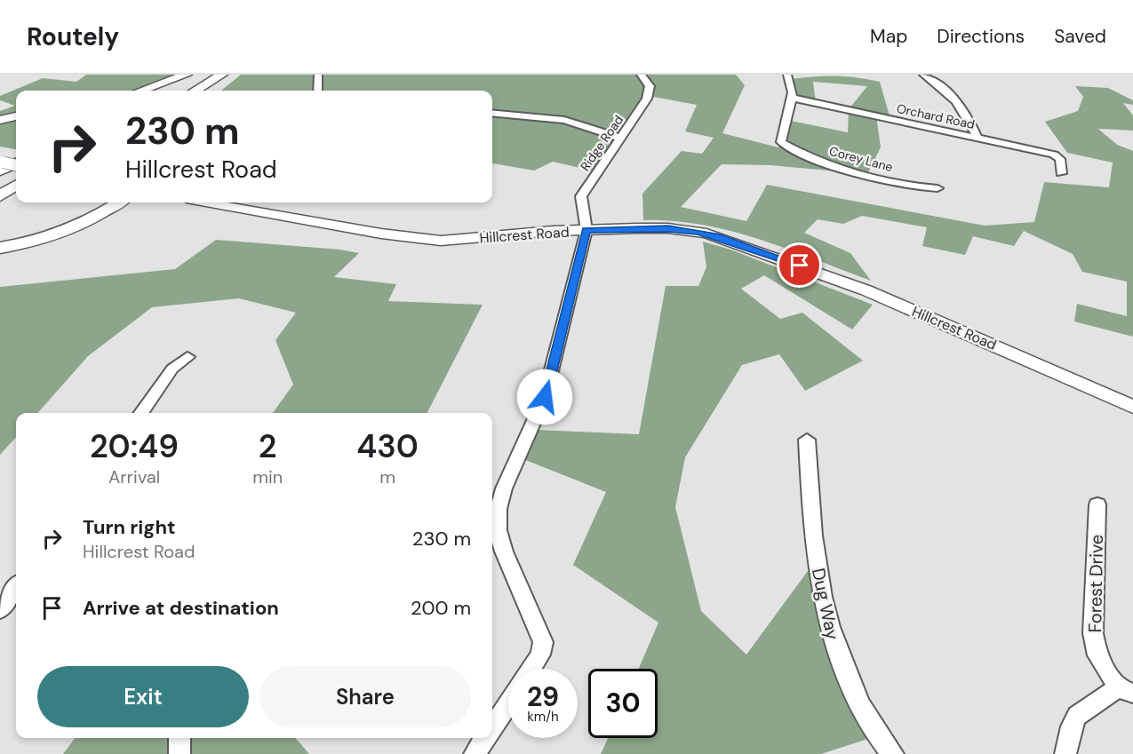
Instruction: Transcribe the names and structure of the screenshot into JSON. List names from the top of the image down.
{
  "streets": {
    "main road": ["Hillcrest Road"],
    "street": [
      "Orchard Road",
      "Ridge Road",
      "Corey Lane",
      "Forest Drive",
      "Dug Way"
    ]
  },
  "crossings": [
    ["Orchard Road", "Corey Lane"],
    ["Ridge Road", "Hillcrest Road"]
  ],
  "page": {
    "header": "Routely",
    "nav": ["Map", "Directions", "Saved"],
    "turn": ["230 m", "Hillcrest Road"],
    "eta": [
      "20:49",
      "Arrival",
      "2",
      "min",
      "430",
      "m"
    ],
    "list": [
      {
        "name": "Turn right",
        "note": "Hillcrest Road",
        "value": "230 m"
      },
      {
        "name": "Arrive at destination",
        "value": "200 m"
      }
    ],
    "buttons": ["Exit", "Share"],
    "speed": "29 km/h",
    "limit": "30"
  }
}
